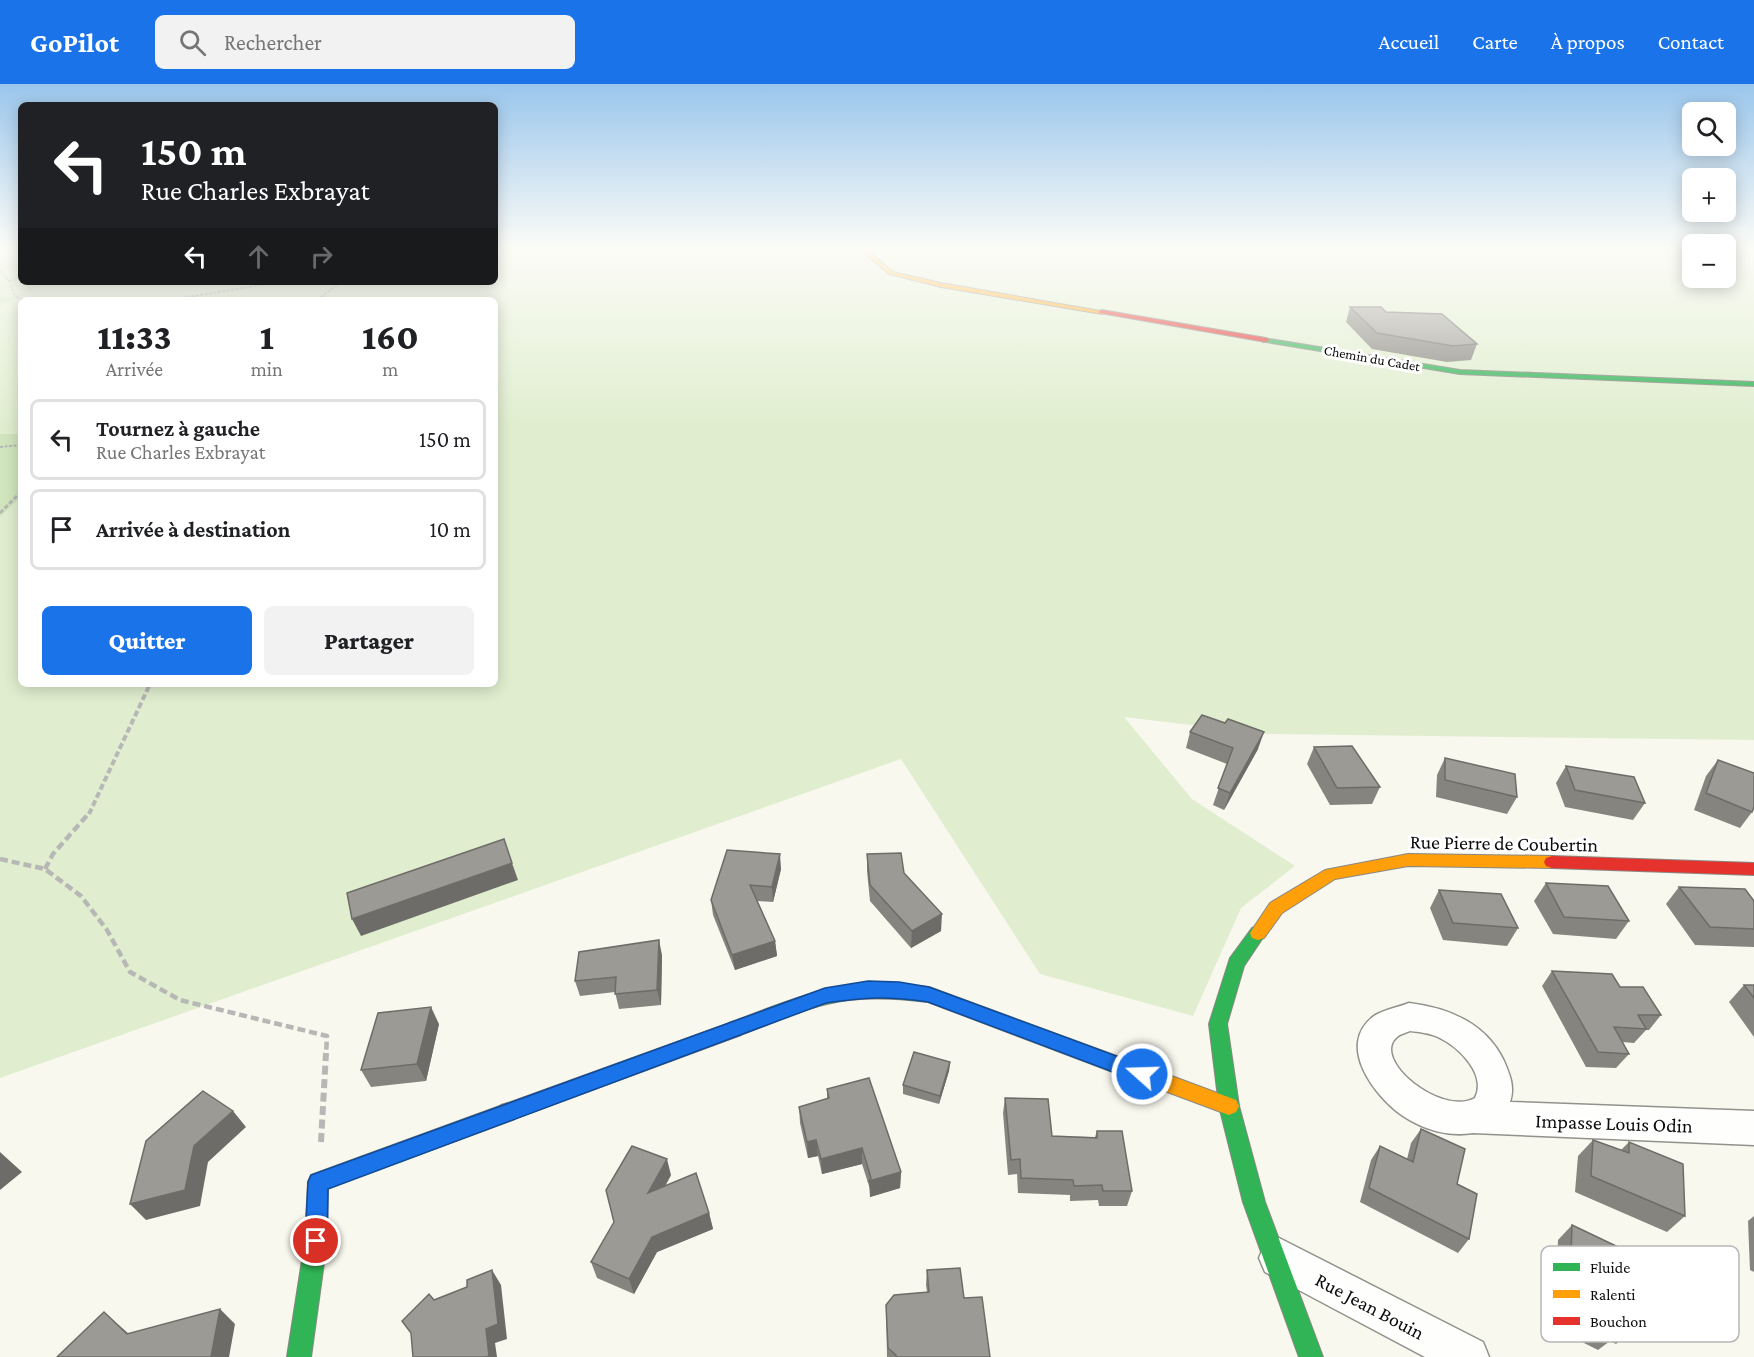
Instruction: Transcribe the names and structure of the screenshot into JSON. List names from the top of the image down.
{
  "streets": {
    "street": [
      "Chemin du Cadet",
      "Rue Pierre de Coubertin",
      "Impasse Louis Odin",
      "Rue Jean Bouin"
    ]
  },
  "crossings": [
    ["Rue Pierre de Coubertin", "Rue Jean Bouin"]
  ],
  "legend": ["Fluide", "Ralenti", "Bouchon"],
  "page": {
    "header": "GoPilot",
    "search": "Rechercher",
    "nav": [
      "Accueil",
      "Carte",
      "À propos",
      "Contact"
    ],
    "map_buttons": ["+", "−"],
    "turn": ["150 m", "Rue Charles Exbrayat"],
    "eta": [
      "11:33",
      "Arrivée",
      "1",
      "min",
      "160",
      "m"
    ],
    "list": [
      {
        "name": "Tournez à gauche",
        "note": "Rue Charles Exbrayat",
        "value": "150 m"
      },
      {
        "name": "Arrivée à destination",
        "value": "10 m"
      }
    ],
    "buttons": ["Quitter", "Partager"]
  }
}
